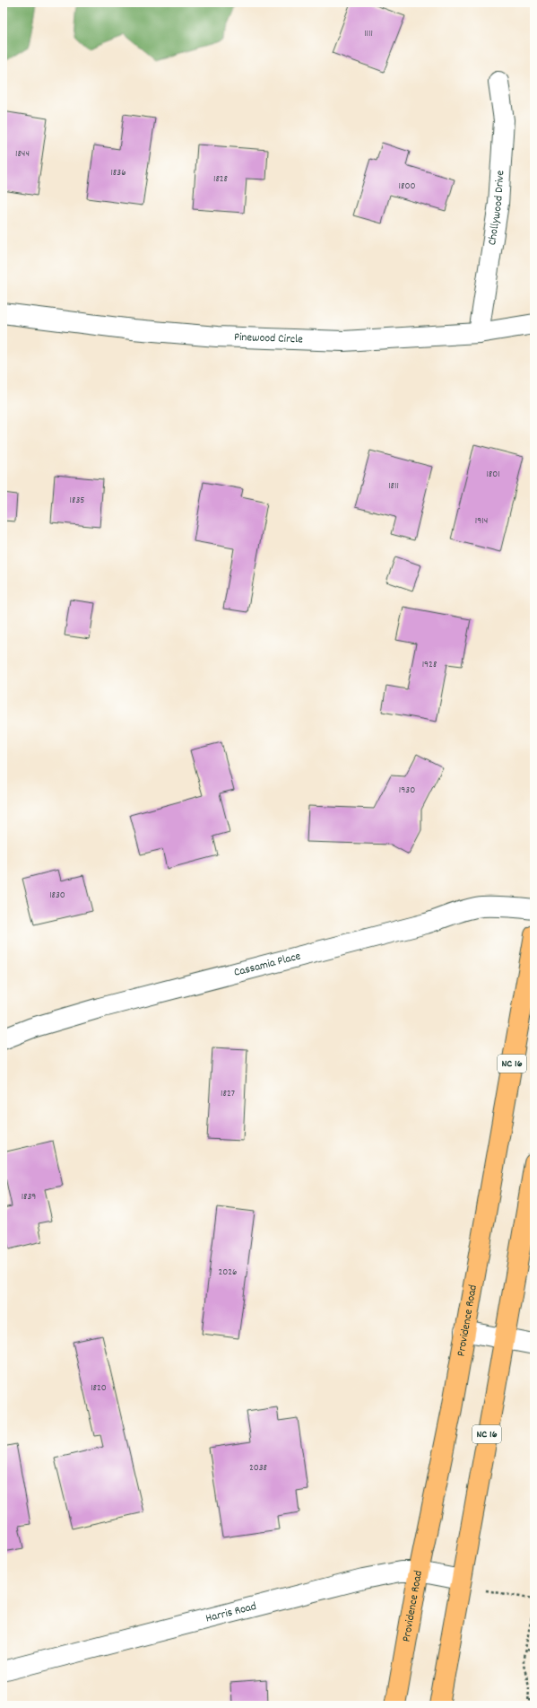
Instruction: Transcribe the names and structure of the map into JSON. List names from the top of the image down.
{
  "streets": {
    "main road": ["NC 16", "Providence Road"],
    "street": [
      "Chollywood Drive",
      "Pinewood Circle",
      "Cassamia Place",
      "Harris Road"
    ]
  },
  "crossings": [
    ["Chollywood Drive", "Pinewood Circle"],
    ["NC 16", "Harris Road"],
    ["Providence Road", "Harris Road"]
  ],
  "house_numbers": [
    "1111",
    "1844",
    "1836",
    "1828",
    "1800",
    "1801",
    "1811",
    "1835",
    "1914",
    "1928",
    "1930",
    "1830",
    "1827",
    "1839",
    "2026",
    "1820",
    "2038"
  ]
}
